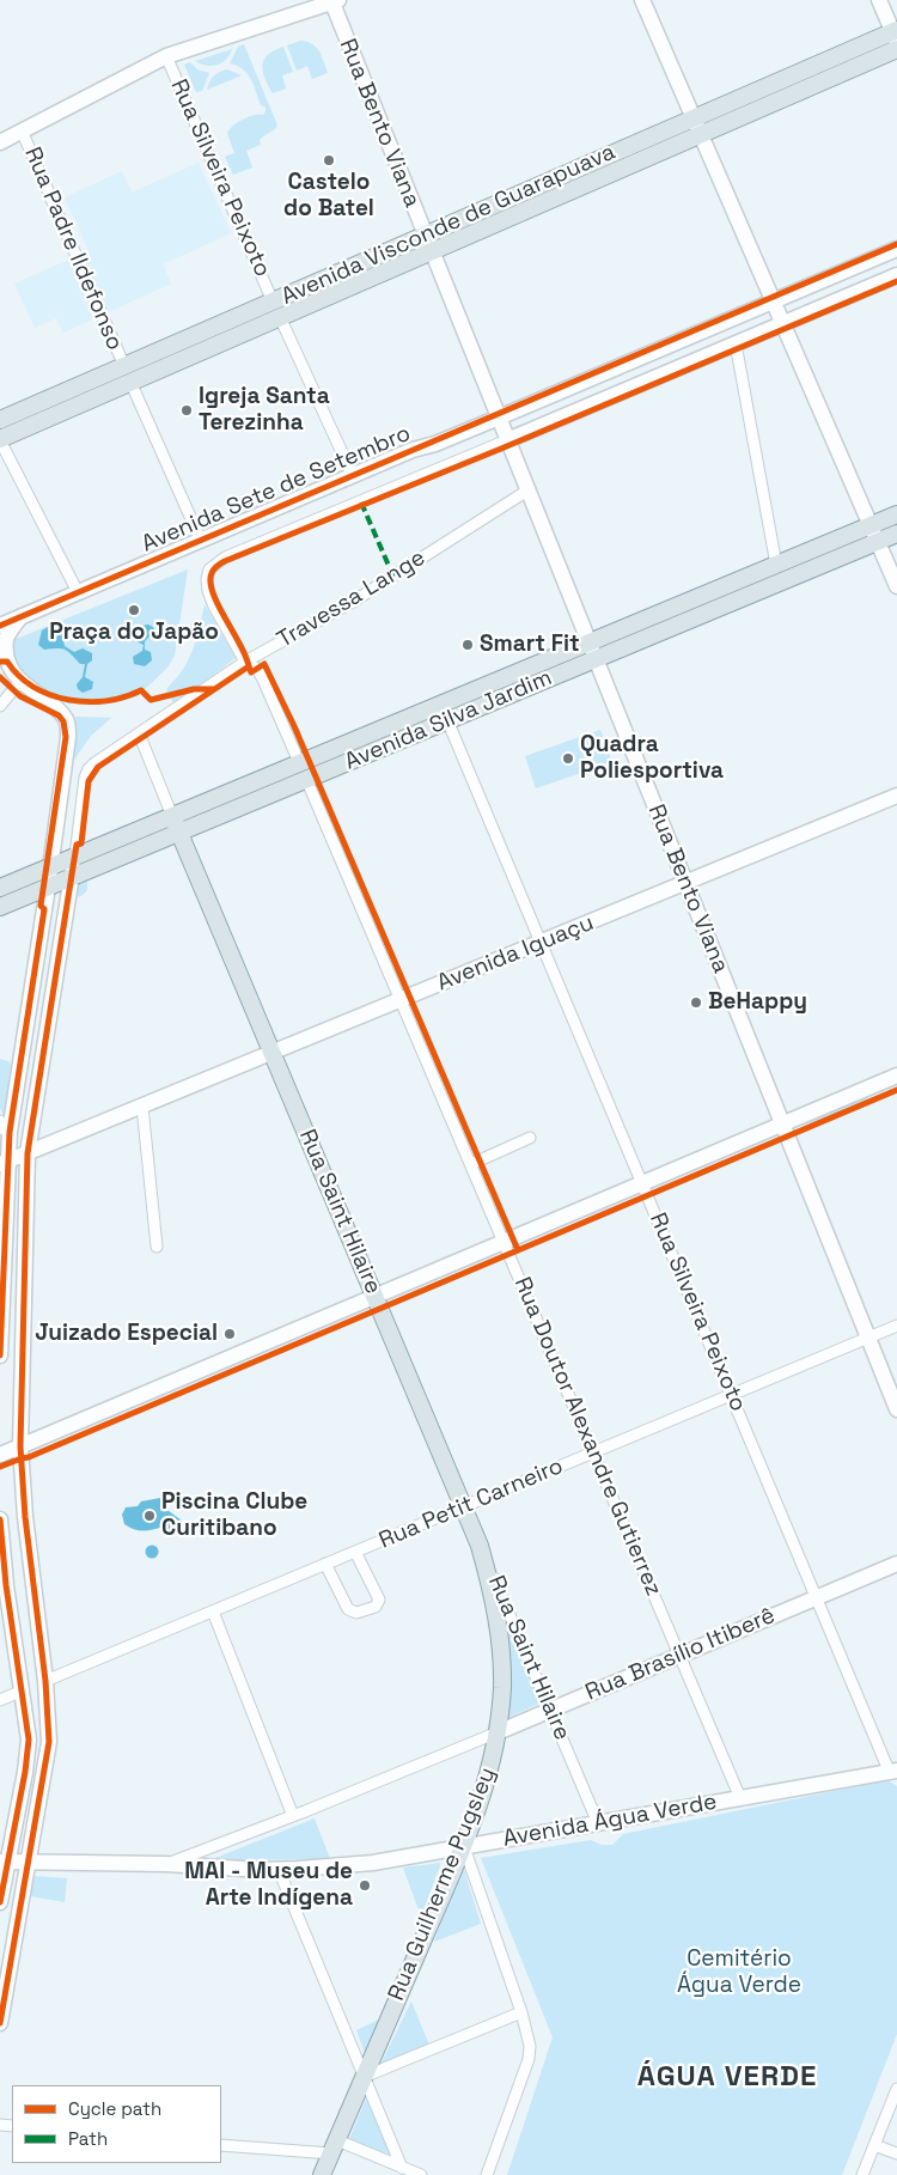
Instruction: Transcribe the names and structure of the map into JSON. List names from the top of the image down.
{
  "streets": {
    "main road": [
      "Rua Bento Viana",
      "Avenida Visconde de Guarapuava",
      "Avenida Sete de Setembro",
      "Avenida Silva Jardim",
      "Avenida Iguaçu",
      "Rua Saint Hilaire",
      "Rua Brasílio Itiberê",
      "Avenida Água Verde",
      "Rua Guilherme Pugsley"
    ],
    "street": [
      "Rua Silveira Peixoto",
      "Rua Padre Ildefonso",
      "Travessa Lange",
      "Rua Doutor Alexandre Gutierrez",
      "Rua Petit Carneiro"
    ]
  },
  "crossings": [
    ["Rua Bento Viana", "Avenida Visconde de Guarapuava"],
    ["Rua Bento Viana", "Avenida Sete de Setembro"],
    ["Rua Bento Viana", "Travessa Lange"],
    ["Rua Bento Viana", "Avenida Silva Jardim"],
    ["Rua Bento Viana", "Avenida Iguaçu"],
    ["Rua Bento Viana", "Rua Petit Carneiro"],
    ["Rua Silveira Peixoto", "Avenida Visconde de Guarapuava"],
    ["Rua Silveira Peixoto", "Avenida Silva Jardim"],
    ["Rua Silveira Peixoto", "Avenida Iguaçu"],
    ["Rua Silveira Peixoto", "Rua Petit Carneiro"],
    ["Rua Silveira Peixoto", "Rua Brasílio Itiberê"],
    ["Rua Silveira Peixoto", "Avenida Água Verde"],
    ["Avenida Visconde de Guarapuava", "Rua Padre Ildefonso"],
    ["Avenida Sete de Setembro", "Travessa Lange"],
    ["Travessa Lange", "Avenida Silva Jardim"],
    ["Travessa Lange", "Rua Saint Hilaire"],
    ["Avenida Silva Jardim", "Rua Saint Hilaire"],
    ["Avenida Silva Jardim", "Rua Doutor Alexandre Gutierrez"],
    ["Avenida Iguaçu", "Rua Saint Hilaire"],
    ["Avenida Iguaçu", "Rua Doutor Alexandre Gutierrez"],
    ["Rua Saint Hilaire", "Rua Petit Carneiro"],
    ["Rua Saint Hilaire", "Rua Brasílio Itiberê"],
    ["Rua Saint Hilaire", "Avenida Água Verde"],
    ["Rua Saint Hilaire", "Rua Guilherme Pugsley"],
    ["Rua Doutor Alexandre Gutierrez", "Rua Petit Carneiro"],
    ["Rua Doutor Alexandre Gutierrez", "Rua Brasílio Itiberê"],
    ["Rua Doutor Alexandre Gutierrez", "Avenida Água Verde"],
    ["Rua Brasílio Itiberê", "Avenida Água Verde"],
    ["Rua Brasílio Itiberê", "Rua Guilherme Pugsley"],
    ["Avenida Água Verde", "Rua Guilherme Pugsley"]
  ],
  "districts": ["ÁGUA VERDE"],
  "parks": ["Cemitério Água Verde"],
  "places": [
    "Castelo do Batel",
    "Igreja Santa Terezinha",
    "Praça do Japão",
    "Smart Fit",
    "Quadra Poliesportiva",
    "BeHappy",
    "Juizado Especial",
    "Piscina Clube Curitibano",
    "MAI - Museu de Arte Indígena"
  ],
  "legend": ["Cycle path", "Path"]
}
